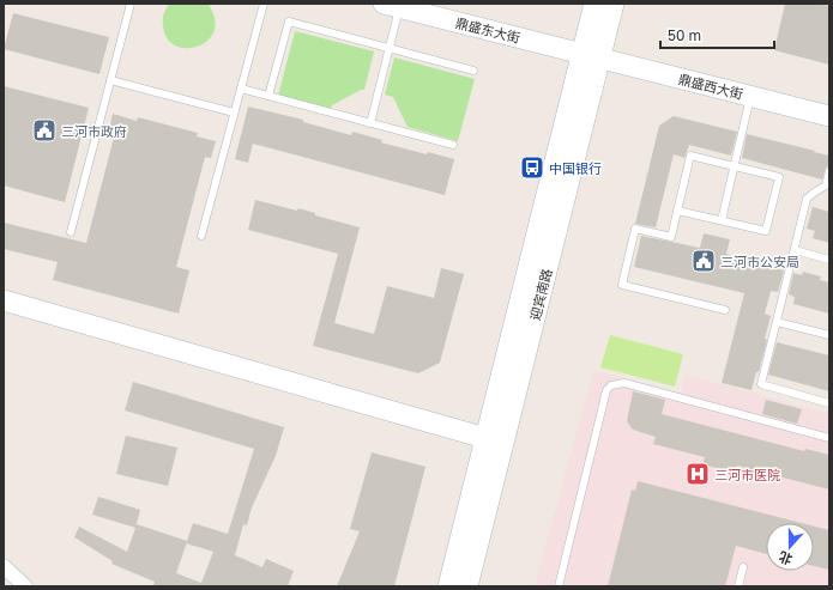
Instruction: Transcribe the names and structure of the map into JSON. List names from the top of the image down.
{
  "streets": {
    "main road": ["鼎盛东大街", "鼎盛西大街", "迎宾南路"]
  },
  "crossings": [
    ["鼎盛东大街", "鼎盛西大街"],
    ["鼎盛东大街", "迎宾南路"],
    ["鼎盛西大街", "迎宾南路"]
  ],
  "places": {
    "public building": ["三河市政府", "三河市公安局"],
    "bus stop": ["中国银行"],
    "hospital": ["三河市医院"]
  },
  "scale_bar": "50 m",
  "north": "bottom"
}
